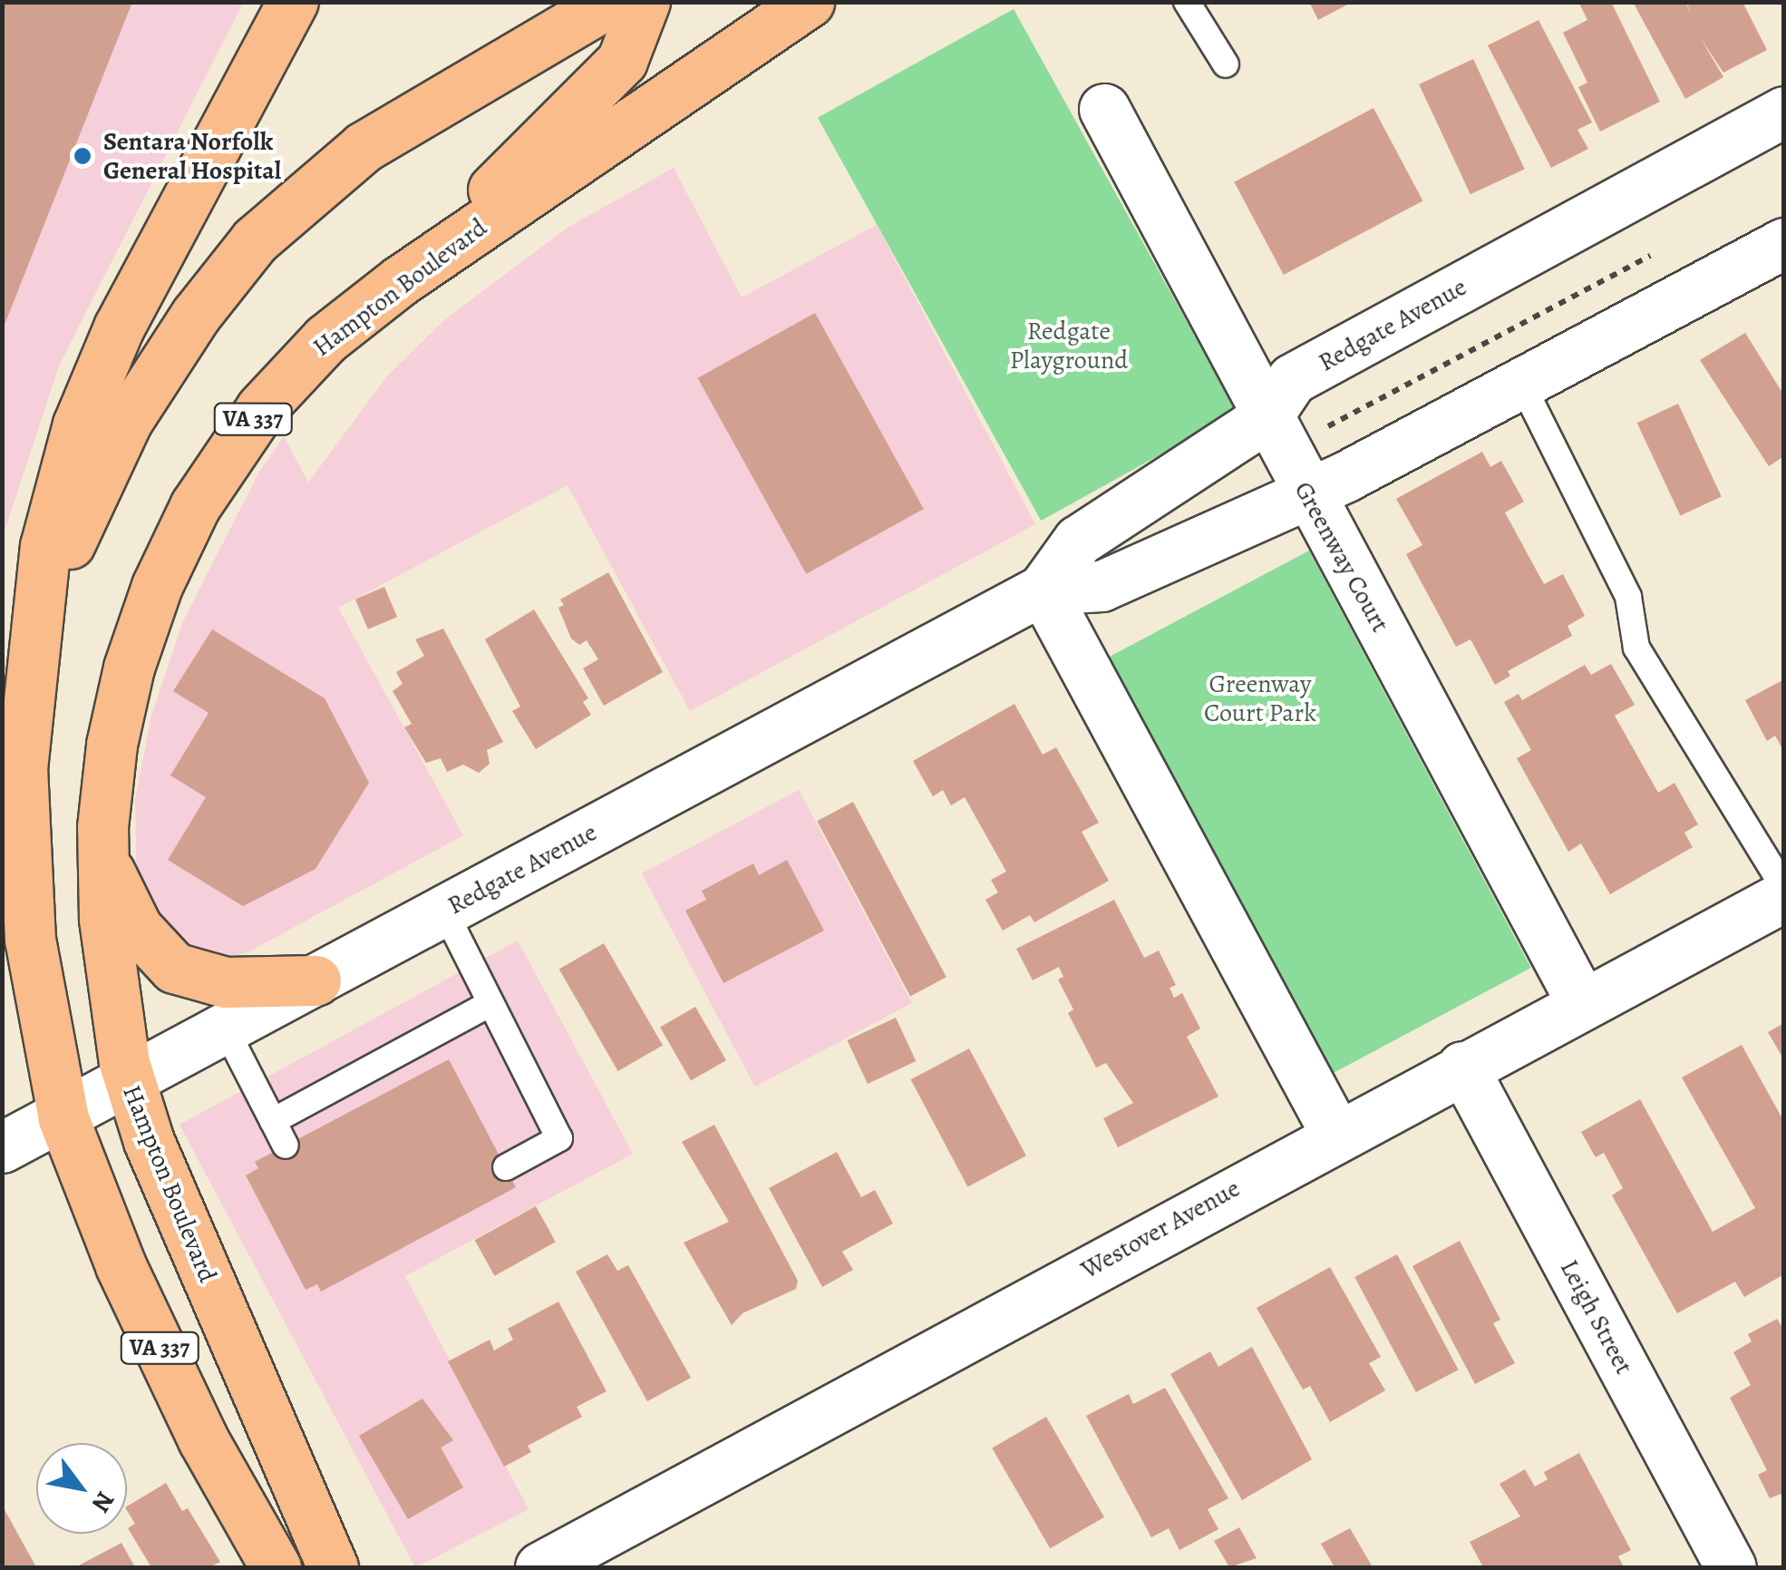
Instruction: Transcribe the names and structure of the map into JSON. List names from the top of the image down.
{
  "streets": {
    "main road": ["Hampton Boulevard", "VA 337"],
    "street": [
      "Redgate Avenue",
      "Greenway Court",
      "Westover Avenue",
      "Leigh Street"
    ]
  },
  "crossings": [
    ["Hampton Boulevard", "Redgate Avenue"],
    ["Redgate Avenue", "VA 337"],
    ["Redgate Avenue", "Greenway Court"],
    ["Greenway Court", "Westover Avenue"],
    ["Westover Avenue", "Leigh Street"]
  ],
  "parks": ["Redgate Playground", "Greenway Court Park"],
  "places": ["Sentara Norfolk General Hospital"],
  "north": "bottom right"
}
